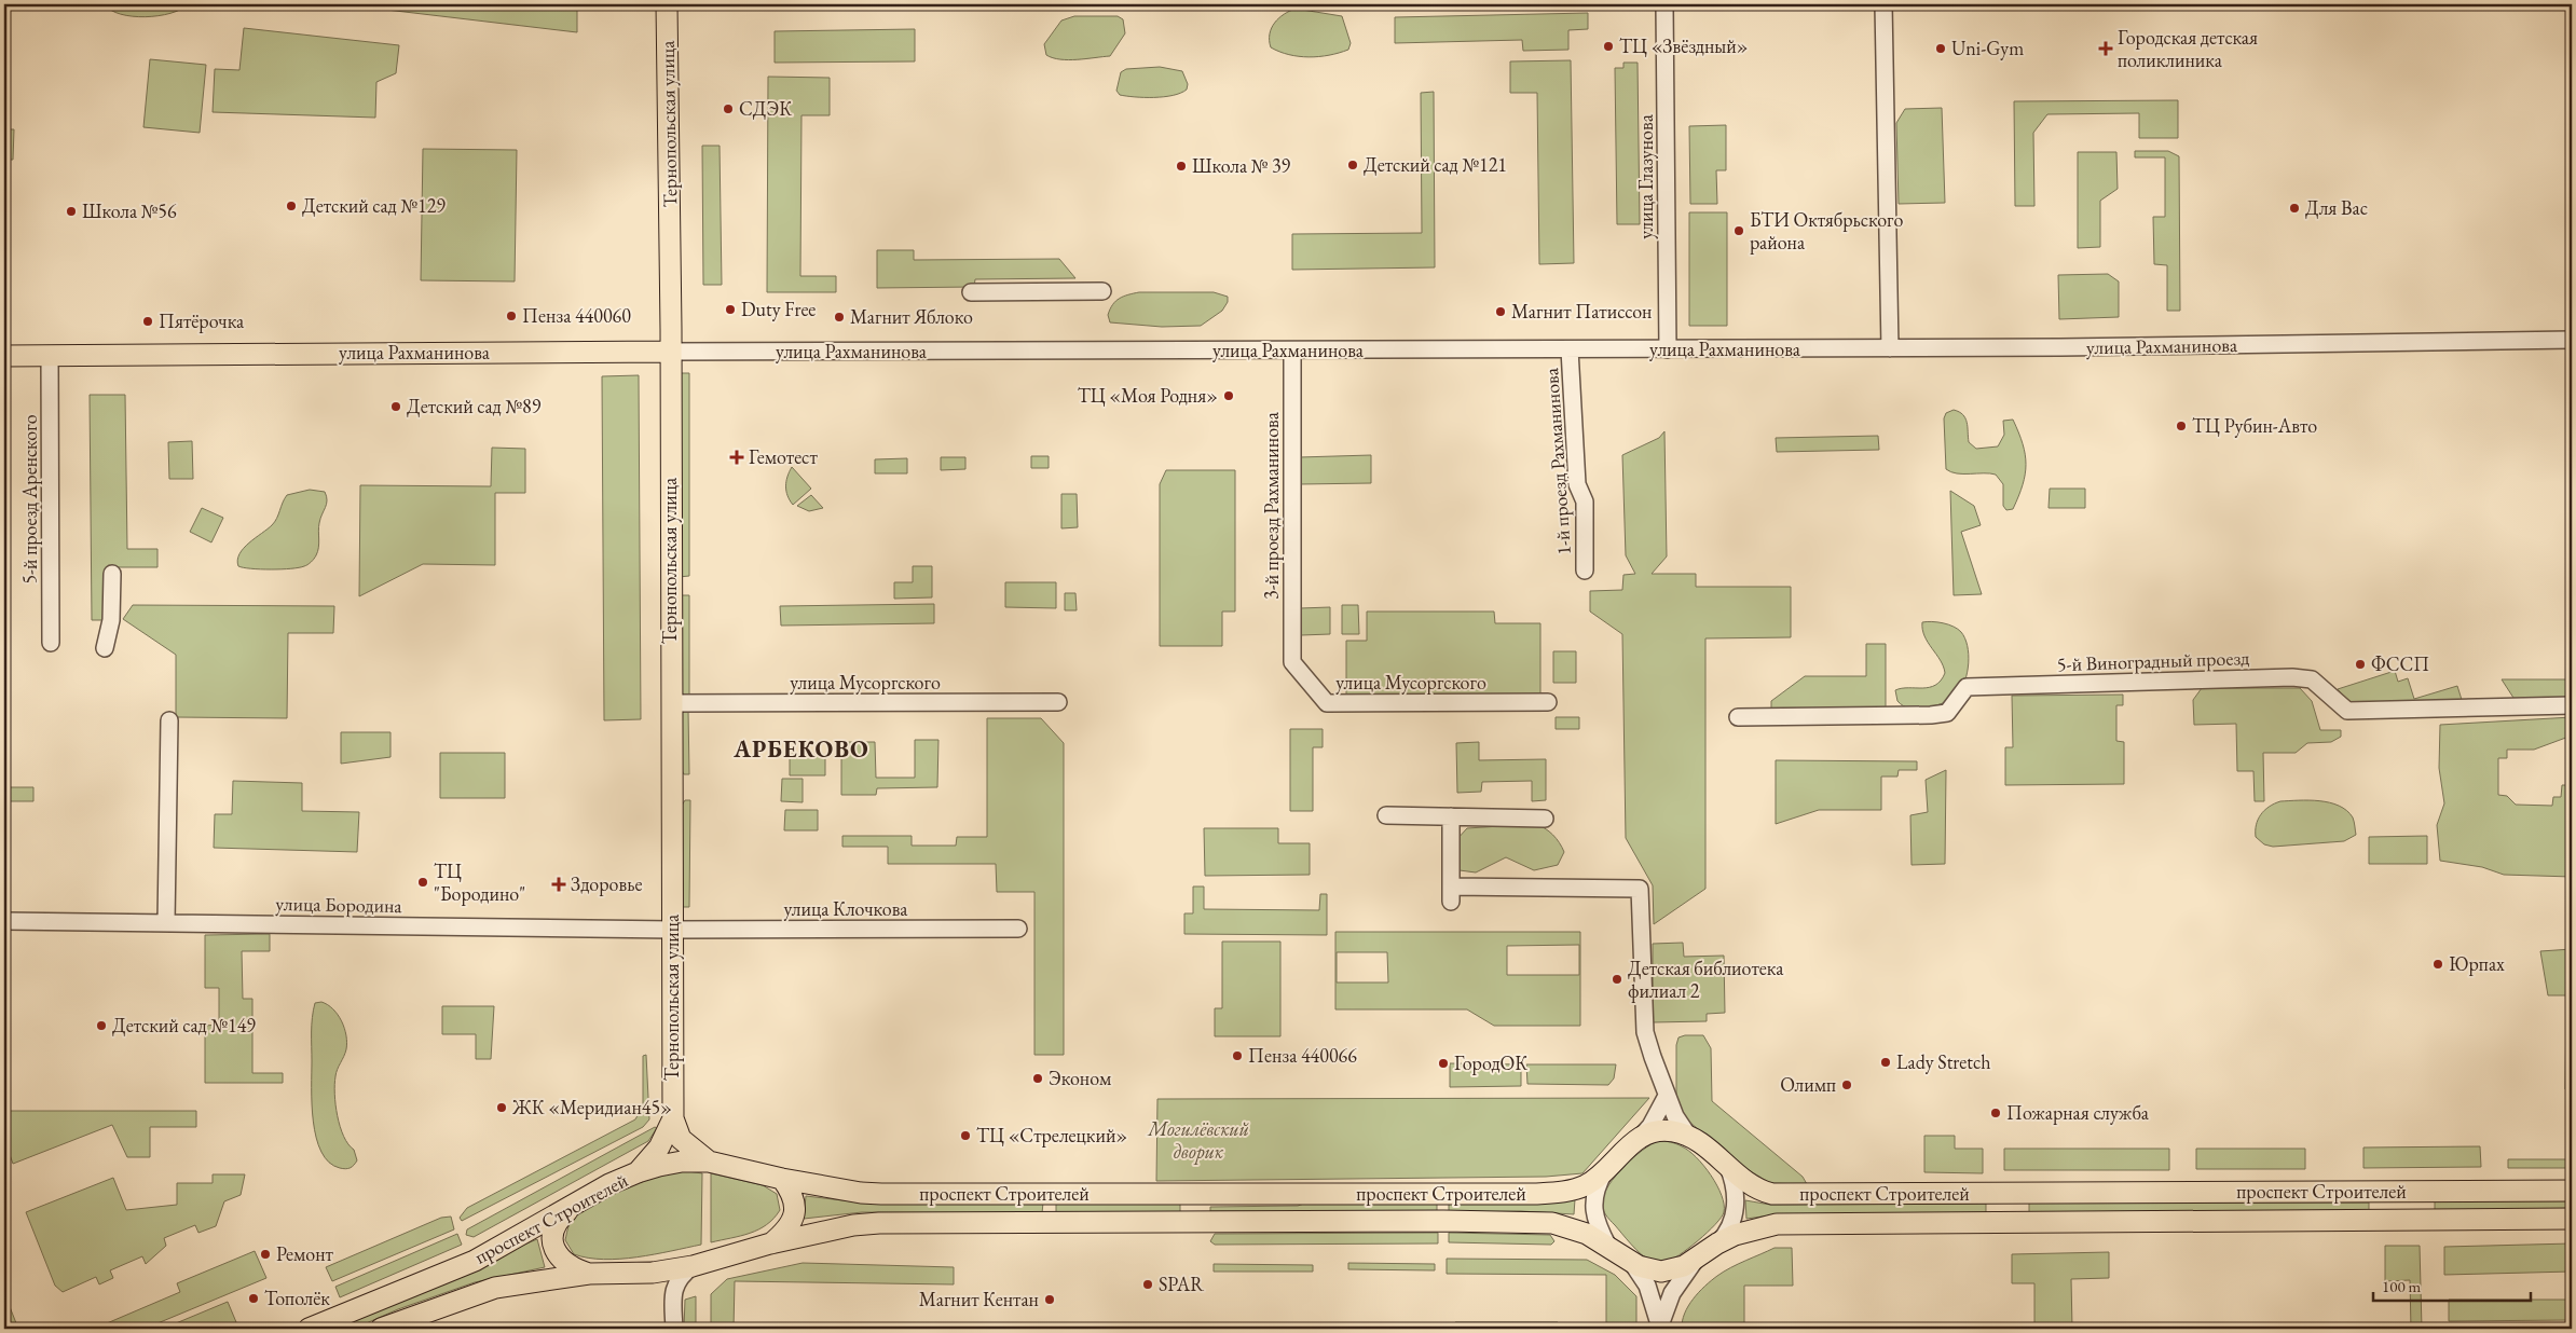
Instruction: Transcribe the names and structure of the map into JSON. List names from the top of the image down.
{
  "streets": {
    "main road": ["Тернопольская улица", "улица Рахманинова", "проспект Строителей"],
    "street": [
      "улица Глазунова",
      "1-й проезд Рахманинова",
      "5-й проезд Аренского",
      "3-й проезд Рахманинова",
      "5-й Виноградный проезд",
      "улица Мусоргского",
      "улица Бородина",
      "улица Клочкова"
    ]
  },
  "crossings": [
    ["Тернопольская улица", "улица Рахманинова"],
    ["Тернопольская улица", "улица Мусоргского"],
    ["Тернопольская улица", "улица Бородина"],
    ["Тернопольская улица", "улица Клочкова"],
    ["Тернопольская улица", "проспект Строителей"],
    ["улица Глазунова", "улица Рахманинова"],
    ["улица Рахманинова", "1-й проезд Рахманинова"],
    ["улица Рахманинова", "5-й проезд Аренского"],
    ["улица Рахманинова", "3-й проезд Рахманинова"],
    ["3-й проезд Рахманинова", "улица Мусоргского"],
    ["улица Бородина", "улица Клочкова"]
  ],
  "districts": ["АРБЕКОВО"],
  "parks": ["Могилёвский дворик"],
  "places": {
    "other": [
      "ТЦ «Звёздный»",
      "Uni-Gym",
      "СДЭК",
      "Детский сад №121",
      "Школа № 39",
      "Детский сад №129",
      "Для Вас",
      "Школа №56",
      "БТИ Октябрьского района",
      "Duty Free",
      "Магнит Патиссон",
      "Пенза 440060",
      "Магнит Яблоко",
      "Пятёрочка",
      "ТЦ «Моя Родня»",
      "Детский сад №89",
      "ТЦ Рубин-Авто",
      "ФССП",
      "ТЦ \"Бородино\"",
      "Юрпах",
      "Детская библиотека филиал 2",
      "Детский сад №149",
      "Пенза 440066",
      "Lady Stretch",
      "ГородОК",
      "Эконом",
      "Олимп",
      "ЖК «Меридиан45»",
      "Пожарная служба",
      "ТЦ «Стрелецкий»",
      "Ремонт",
      "SPAR",
      "Тополёк",
      "Магнит Кентан"
    ],
    "health": ["Городская детская поликлиника", "Гемотест", "Здоровье"]
  },
  "scale_bar": "100 m"
}
